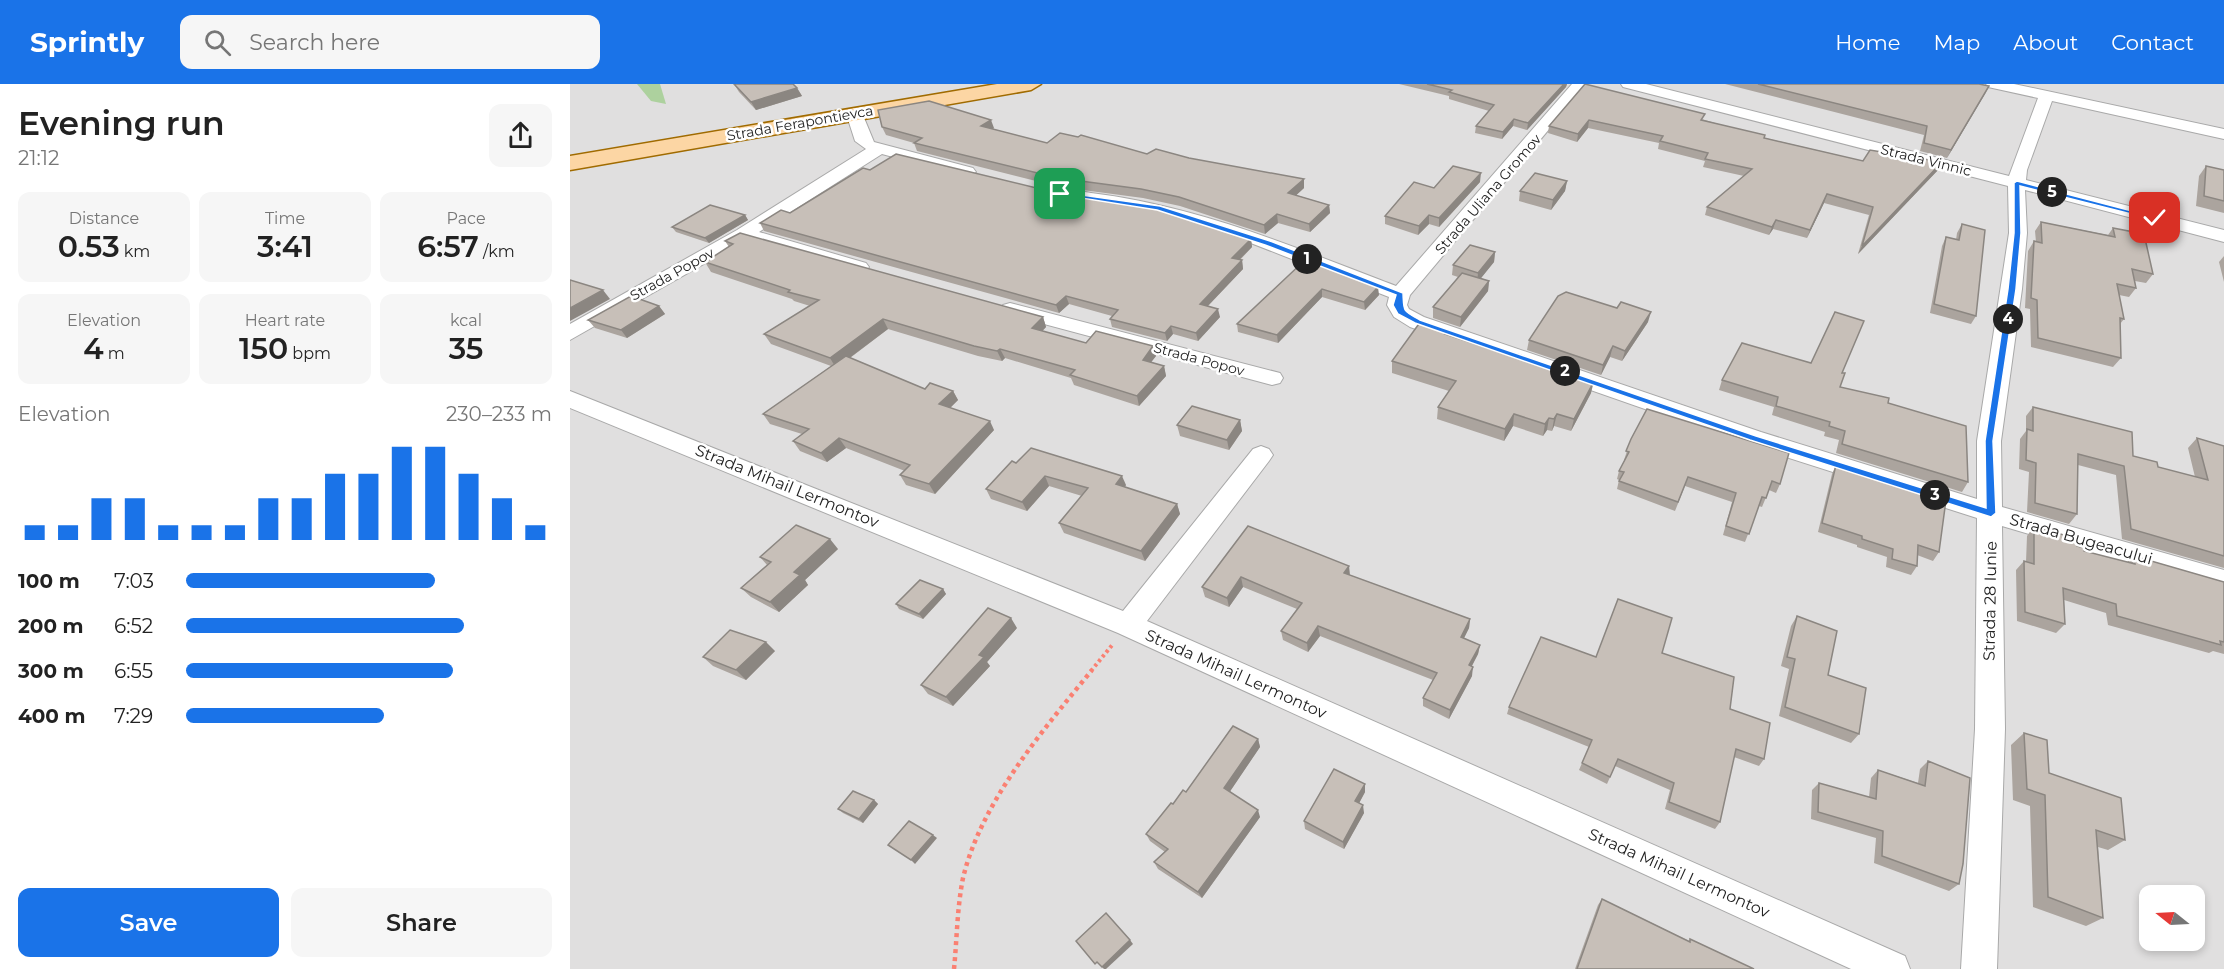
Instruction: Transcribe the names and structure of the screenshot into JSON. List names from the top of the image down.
{
  "streets": {
    "main road": ["Strada Ferapontievca"],
    "street": [
      "Strada Vinnic",
      "Strada Uliana Gromov",
      "Strada Popov",
      "Strada Mihail Lermontov",
      "Strada Bugeacului",
      "Strada 28 Iunie"
    ]
  },
  "crossings": [
    ["Strada Vinnic", "Strada 28 Iunie"],
    ["Strada Uliana Gromov", "Strada Bugeacului"],
    ["Strada Bugeacului", "Strada 28 Iunie"]
  ],
  "north": "left",
  "page": {
    "header": "Sprintly",
    "search": "Search here",
    "nav": [
      "Home",
      "Map",
      "About",
      "Contact"
    ],
    "heading": ["Evening run", "21:12"],
    "pins": [
      "5",
      "1",
      "4",
      "2",
      "3"
    ],
    "stats": [
      ["Distance", "0.53 km"],
      ["Time", "3:41"],
      ["Pace", "6:57 /km"],
      ["Elevation", "4 m"],
      ["Heart rate", "150 bpm"],
      ["kcal", "35"]
    ],
    "chart": ["Elevation", "230–233 m"],
    "list": [
      {
        "name": "100 m",
        "note": "7:03"
      },
      {
        "name": "200 m",
        "note": "6:52"
      },
      {
        "name": "300 m",
        "note": "6:55"
      },
      {
        "name": "400 m",
        "note": "7:29"
      }
    ],
    "buttons": ["Save", "Share"]
  }
}
